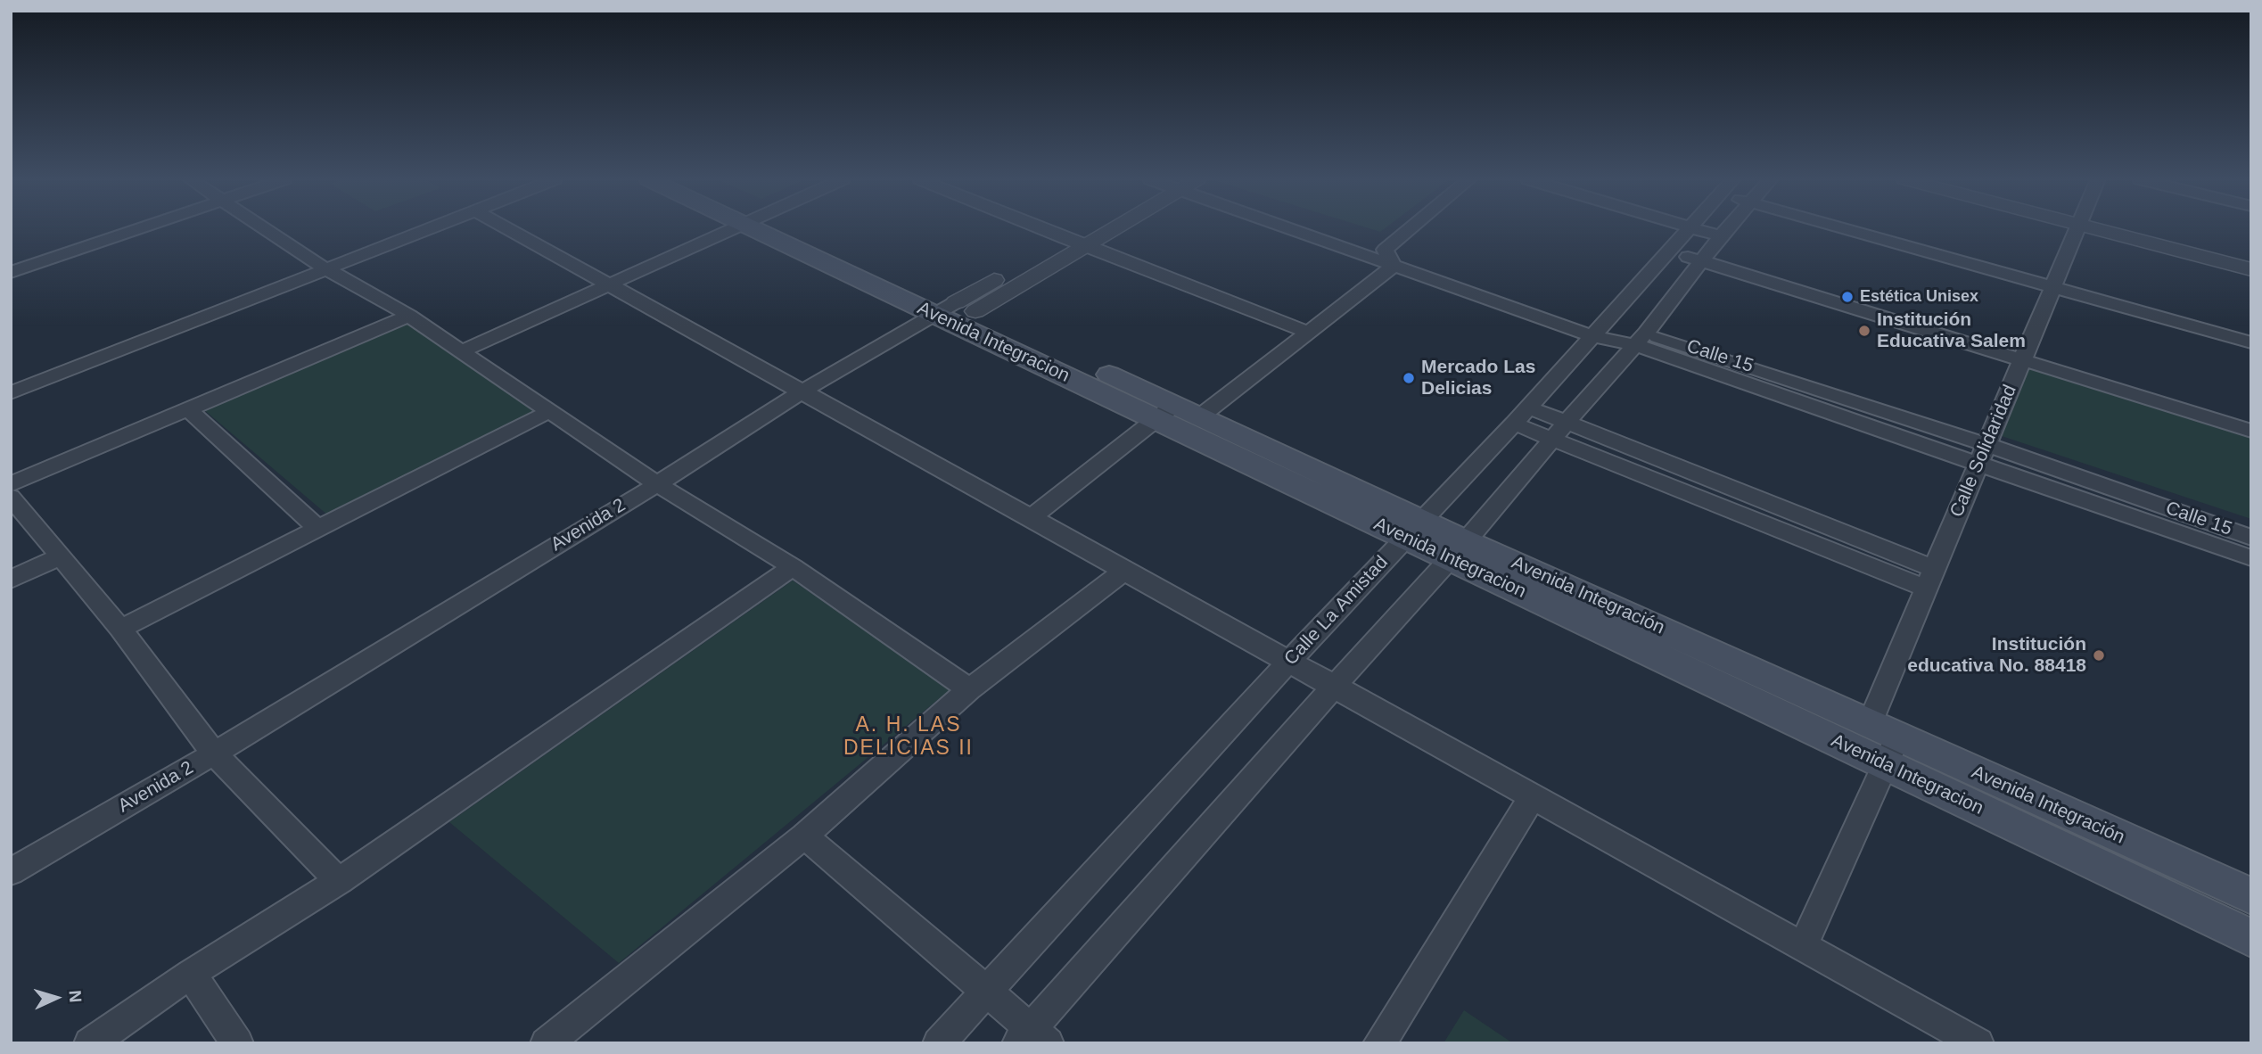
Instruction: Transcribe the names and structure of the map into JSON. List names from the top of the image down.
{
  "streets": {
    "main road": ["Avenida Integracion", "Avenida Integración"],
    "street": [
      "Calle 15",
      "Calle Solidaridad",
      "Avenida 2",
      "Calle La Amistad"
    ]
  },
  "crossings": [
    ["Avenida Integracion", "Avenida 2"],
    ["Avenida Integracion", "Avenida Integración"],
    ["Avenida Integracion", "Calle La Amistad"],
    ["Calle 15", "Calle Solidaridad"],
    ["Calle Solidaridad", "Avenida Integración"]
  ],
  "districts": ["A. H. LAS DELICIAS II"],
  "places": [
    "Estética Unisex",
    "Institución Educativa Salem",
    "Mercado Las Delicias",
    "Institución educativa No. 88418"
  ],
  "north": "right"
}
